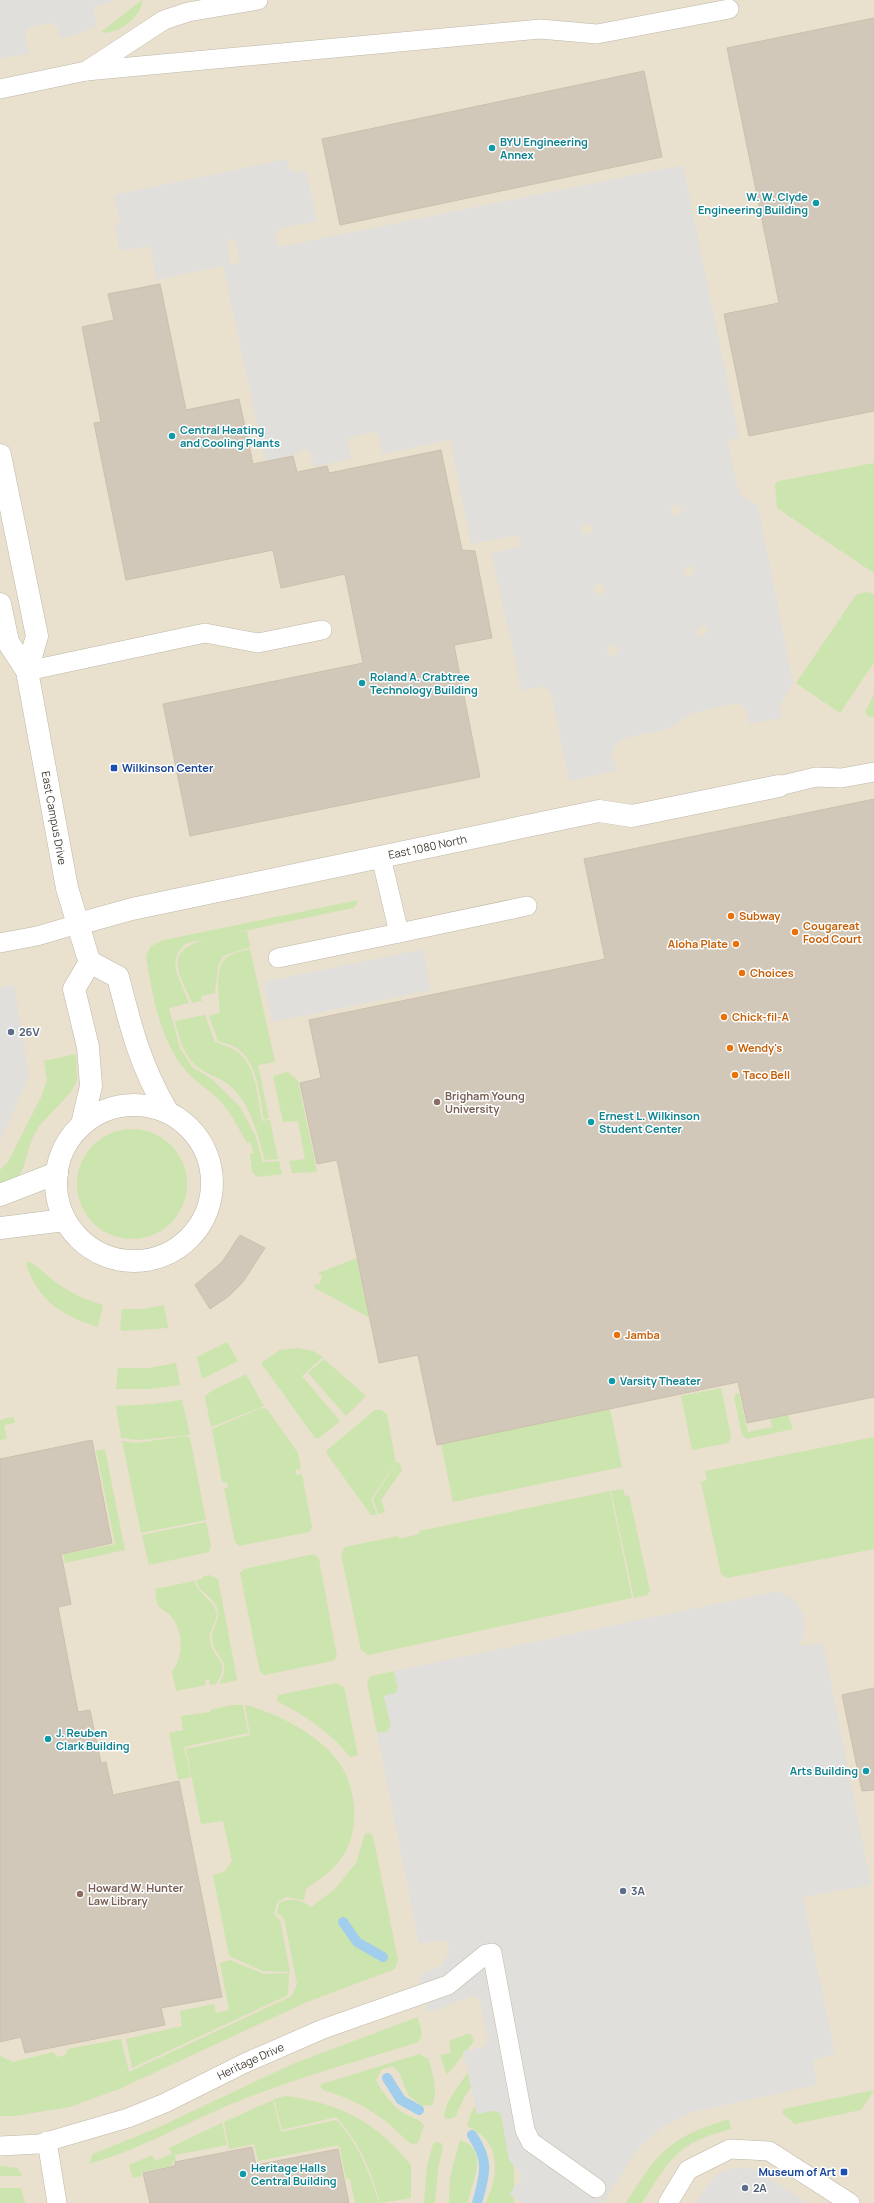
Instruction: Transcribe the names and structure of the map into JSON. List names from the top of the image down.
{
  "streets": {
    "street": ["East Campus Drive", "East 1080 North"],
    "lane": ["Heritage Drive"]
  },
  "crossings": [
    ["East Campus Drive", "East 1080 North"]
  ],
  "places": {
    "other": [
      "BYU Engineering Annex",
      "W. W. Clyde Engineering Building",
      "Central Heating and Cooling Plants",
      "Roland A. Crabtree Technology Building",
      "Subway",
      "Cougareat Food Court",
      "Aloha Plate",
      "Choices",
      "Chick-fil-A",
      "26V",
      "Wendy's",
      "Taco Bell",
      "Brigham Young University",
      "Ernest L. Wilkinson Student Center",
      "Jamba",
      "Varsity Theater",
      "J. Reuben Clark Building",
      "Arts Building",
      "3A",
      "Howard W. Hunter Law Library",
      "Heritage Halls Central Building",
      "2A"
    ],
    "transit": ["Wilkinson Center", "Museum of Art"]
  }
}
